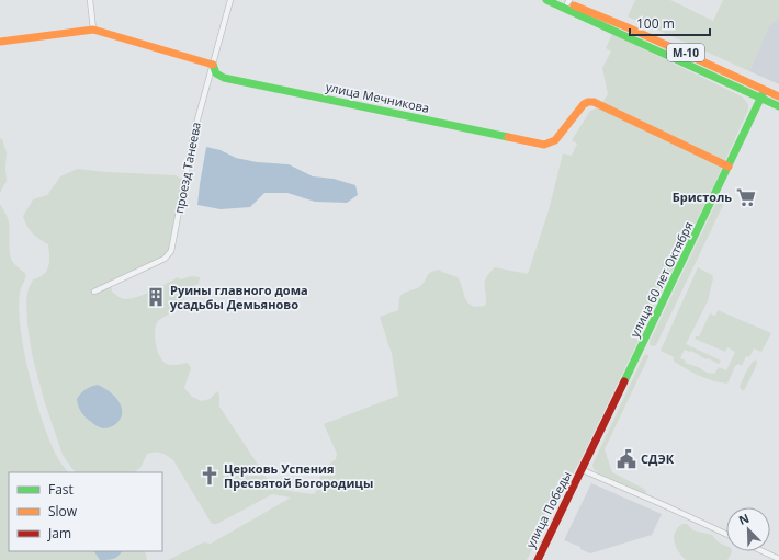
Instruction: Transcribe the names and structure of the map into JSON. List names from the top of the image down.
{
  "streets": {
    "main road": [
      "М-10",
      "улица Мечникова",
      "улица 60 лет Октября",
      "улица Победы"
    ],
    "street": ["проезд Танеева"]
  },
  "crossings": [
    ["М-10", "улица 60 лет Октября"],
    ["улица Мечникова", "проезд Танеева"],
    ["улица Мечникова", "улица 60 лет Октября"],
    ["улица 60 лет Октября", "улица Победы"]
  ],
  "places": {
    "supermarket": ["Бристоль"],
    "building": ["Руины главного дома усадьбы Демьяново"],
    "public building": ["СДЭК"],
    "church": ["Церковь Успения Пресвятой Богородицы"]
  },
  "legend": ["Fast", "Slow", "Jam"],
  "scale_bar": "100 m",
  "north": "top left"
}
